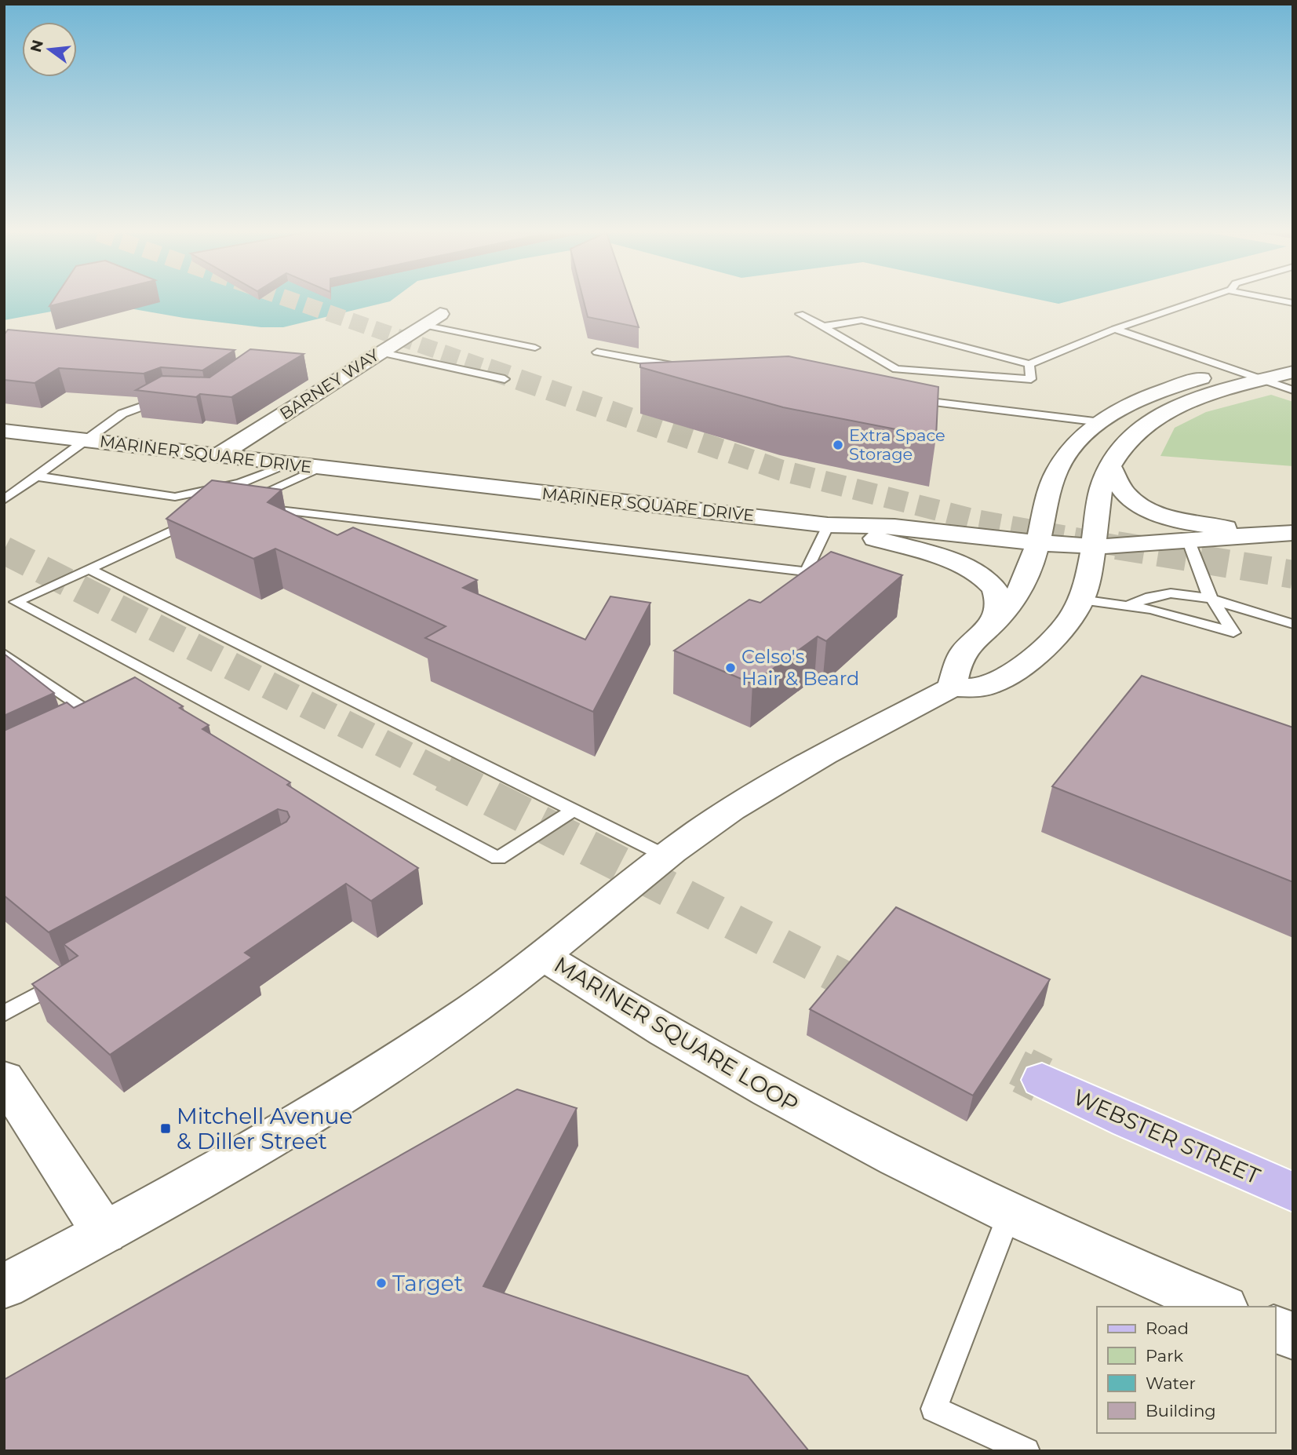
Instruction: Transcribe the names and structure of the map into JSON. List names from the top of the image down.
{
  "streets": {
    "main road": ["WEBSTER STREET"],
    "street": ["BARNEY WAY", "MARINER SQUARE DRIVE", "MARINER SQUARE LOOP"]
  },
  "crossings": [
    ["BARNEY WAY", "MARINER SQUARE DRIVE"],
    ["MARINER SQUARE DRIVE", "MARINER SQUARE LOOP"]
  ],
  "places": {
    "other": ["Extra Space Storage", "Celso's Hair & Beard", "Target"],
    "transit": ["Mitchell Avenue & Diller Street"]
  },
  "legend": [
    "Road",
    "Park",
    "Water",
    "Building"
  ],
  "north": "left"
}
